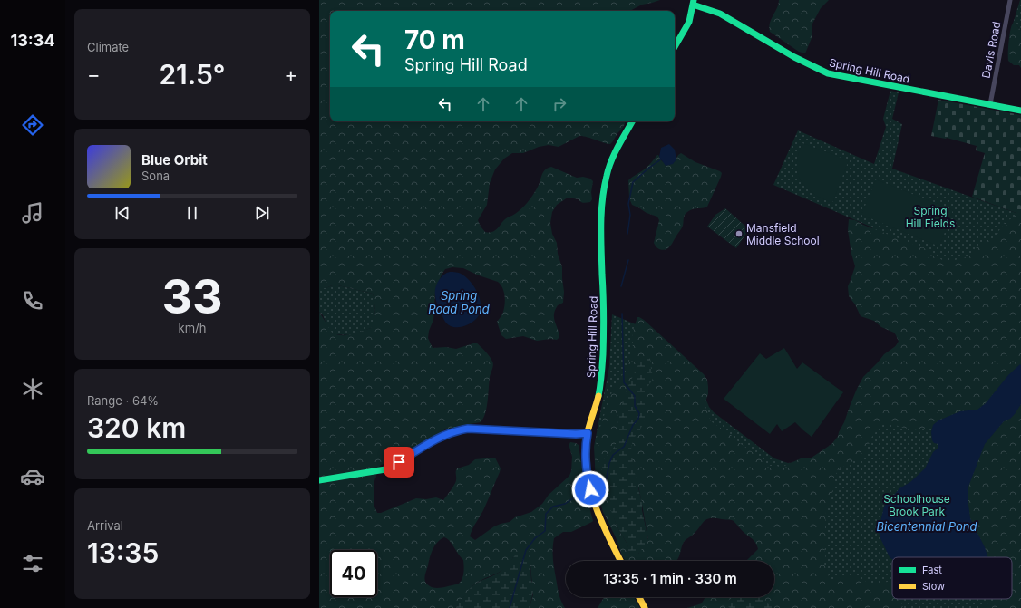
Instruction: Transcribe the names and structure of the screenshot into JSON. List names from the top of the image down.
{
  "streets": {
    "street": ["Davis Road", "Spring Hill Road"]
  },
  "crossings": [
    ["Davis Road", "Spring Hill Road"]
  ],
  "water": ["Spring Road Pond", "Bicentennial Pond"],
  "parks": ["Spring Hill Fields", "Schoolhouse Brook Park"],
  "places": ["Mansfield Middle School"],
  "legend": ["Fast", "Slow"],
  "page": {
    "tabs": "13:34",
    "tile": [
      "Climate",
      ["33", "km/h"],
      ["Range · 64%", "320 km"],
      ["Arrival", "13:35"]
    ],
    "turn": ["70 m", "Spring Hill Road"],
    "heat": ["−", "21.5°", "+"],
    "song": ["Blue Orbit", "Sona"],
    "limit": "40",
    "trip": "13:35 · 1 min · 330 m"
  }
}
